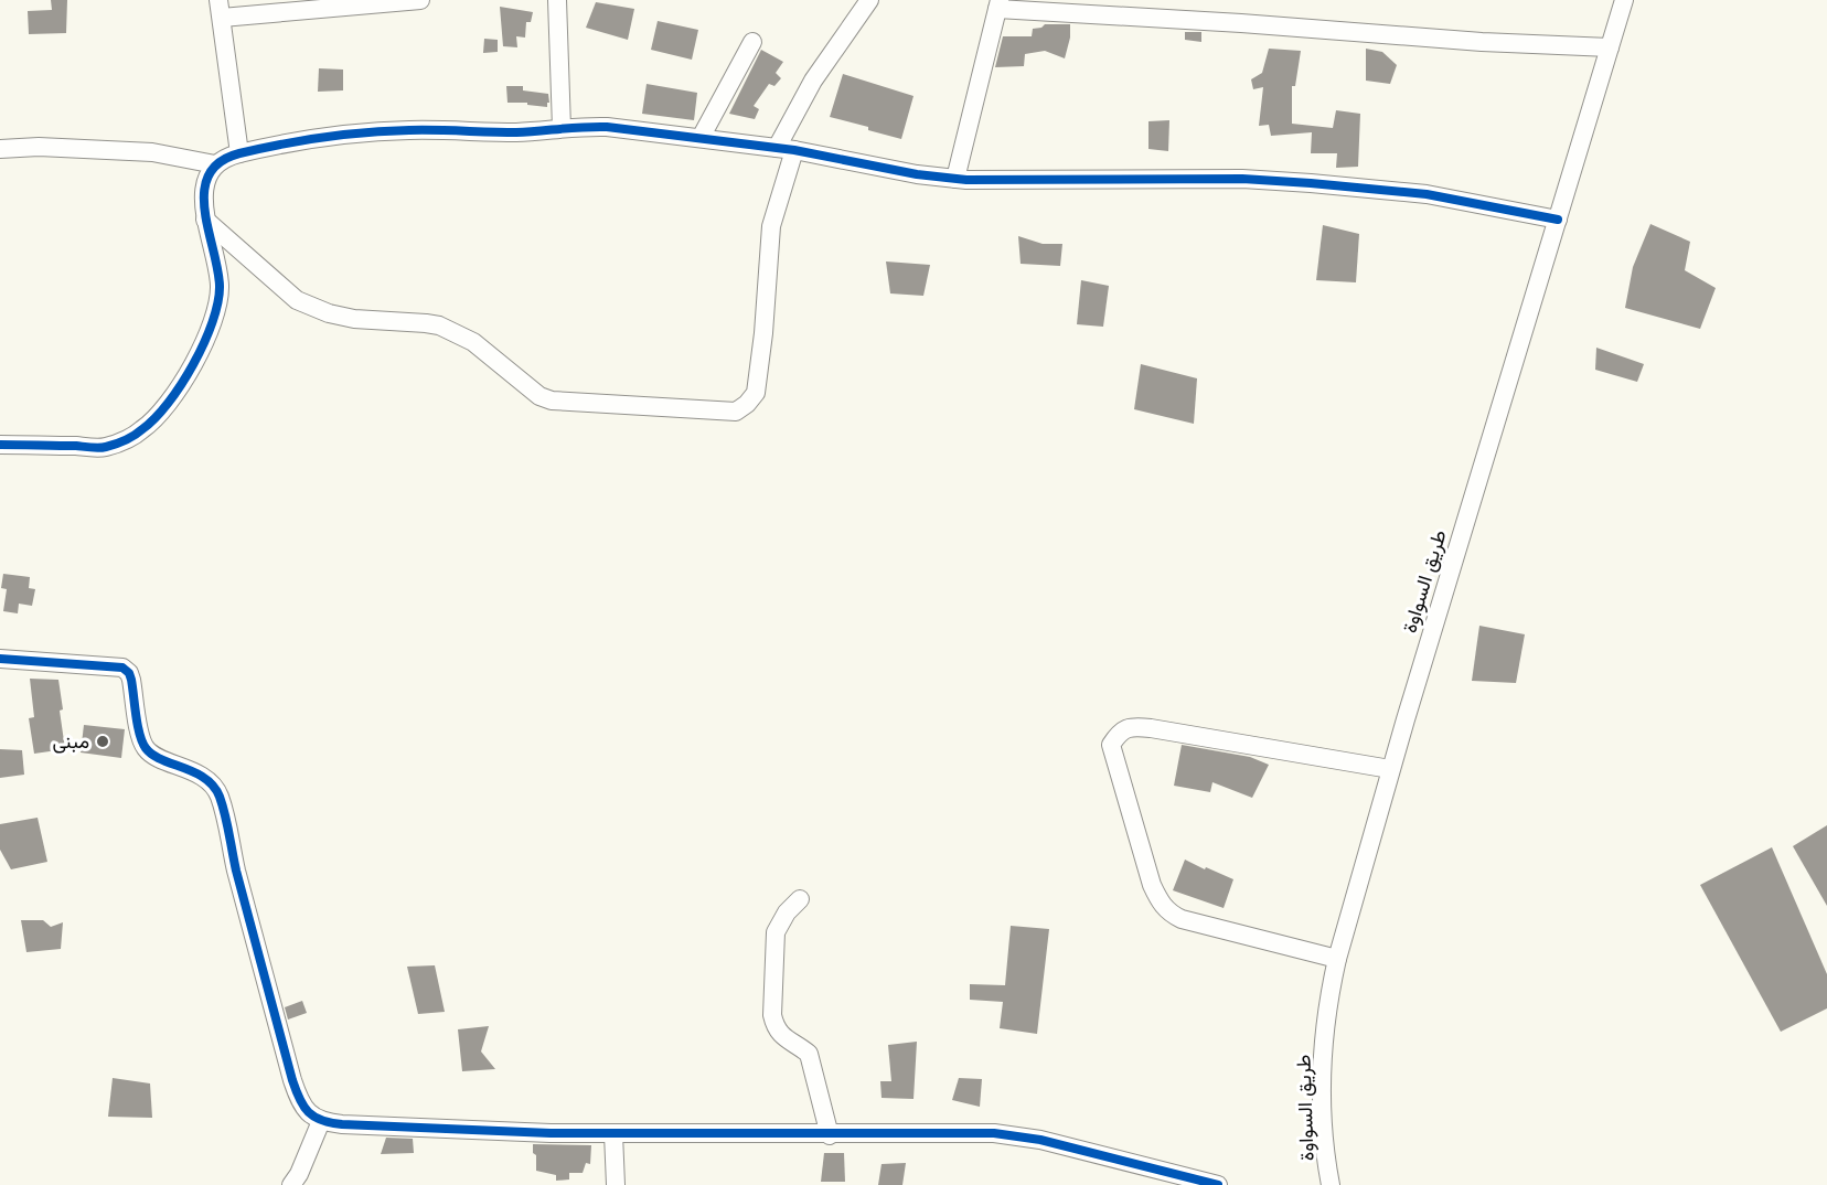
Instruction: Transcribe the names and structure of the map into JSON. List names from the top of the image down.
{
  "streets": {
    "street": ["طريق السواوة"]
  },
  "places": ["مبنى"]
}
